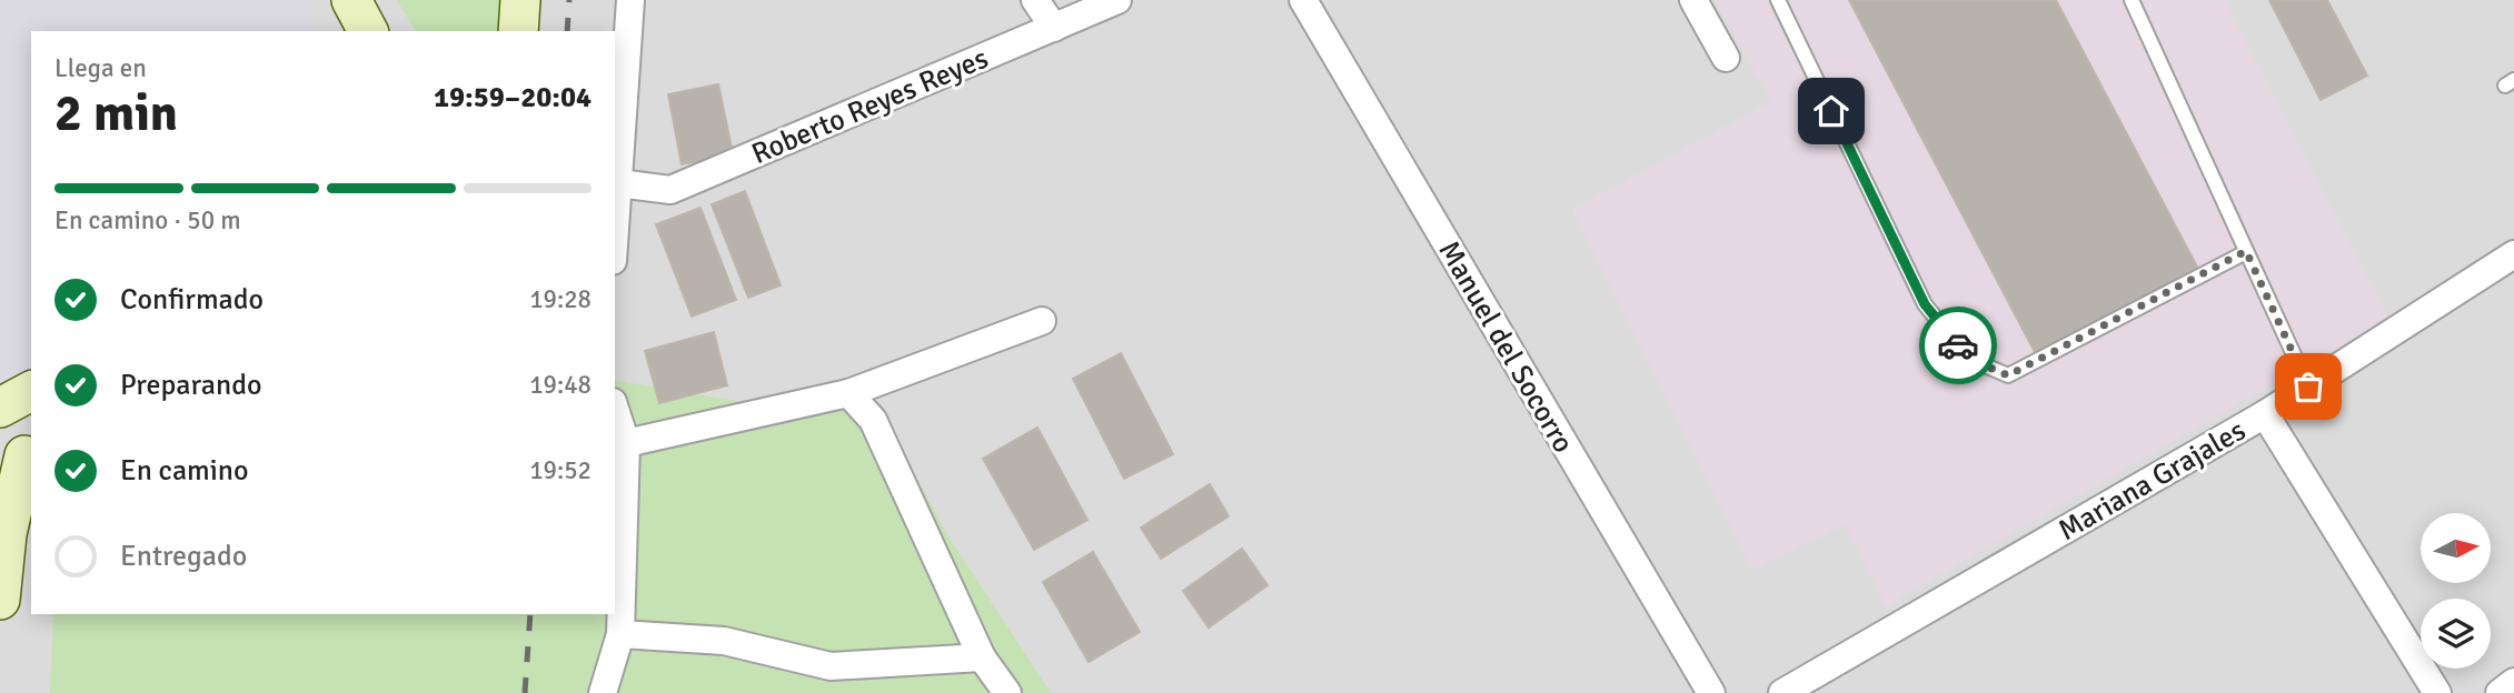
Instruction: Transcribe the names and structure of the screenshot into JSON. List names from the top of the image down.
{
  "streets": {
    "street": ["Roberto Reyes Reyes", "Manuel del Socorro", "Mariana Grajales"]
  },
  "north": "right",
  "page": {
    "heading": ["2 min", "Llega en", "19:59–20:04"],
    "bar": "En camino · 50 m",
    "list": [
      ["Confirmado", "19:28"],
      ["Preparando", "19:48"],
      ["En camino", "19:52"],
      "Entregado"
    ]
  }
}
